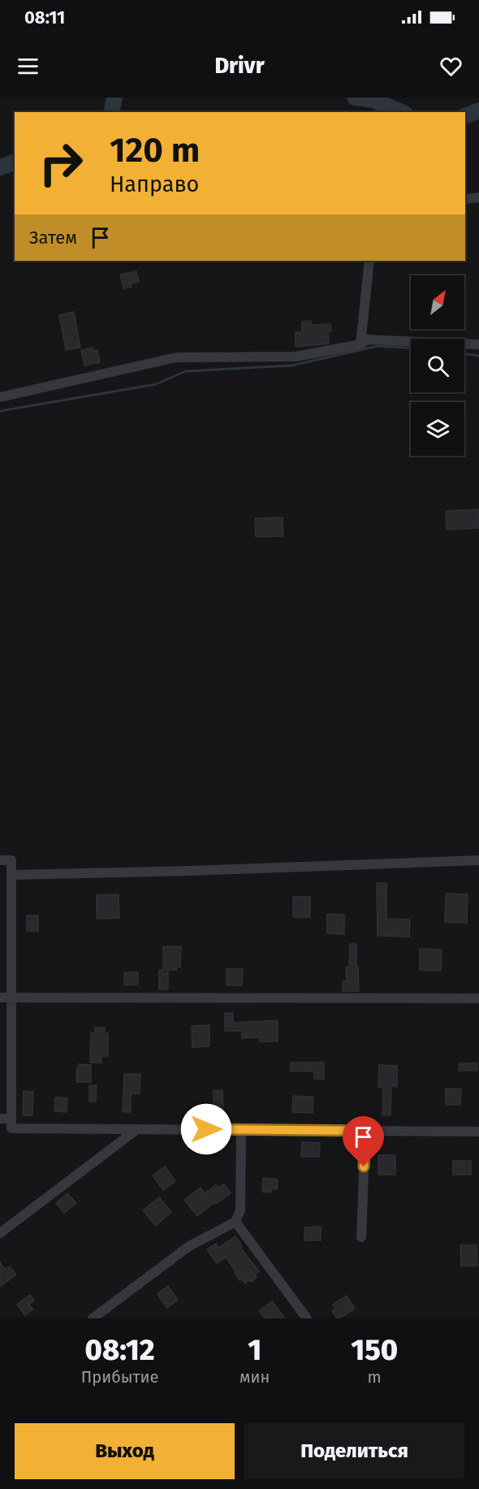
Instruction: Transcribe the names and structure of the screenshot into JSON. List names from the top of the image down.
{
  "north": "top right",
  "page": {
    "status": "08:11",
    "header": "Drivr",
    "turn": ["120 m", "Направо"],
    "then": "Затем",
    "eta": [
      "08:12",
      "Прибытие",
      "1",
      "мин",
      "150",
      "m"
    ],
    "buttons": ["Выход", "Поделиться"]
  }
}
